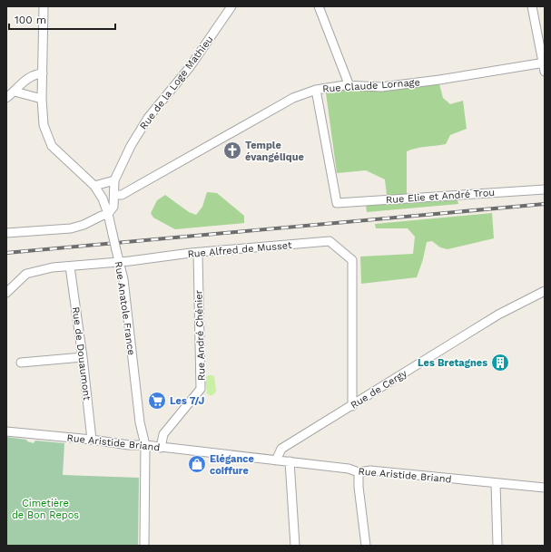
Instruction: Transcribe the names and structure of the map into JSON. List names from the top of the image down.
{
  "streets": {
    "street": [
      "Rue de la Loge Mathieu",
      "Rue Claude Lornage",
      "Rue Elie et André Trou",
      "Rue Alfred de Musset",
      "Rue Anatole France",
      "Rue André Chénier",
      "Rue de Douaumont",
      "Rue de Cergy",
      "Rue Aristide Briand"
    ]
  },
  "crossings": [
    ["Rue de la Loge Mathieu", "Rue Claude Lornage"],
    ["Rue de la Loge Mathieu", "Rue Anatole France"],
    ["Rue Claude Lornage", "Rue Elie et André Trou"],
    ["Rue Alfred de Musset", "Rue Anatole France"],
    ["Rue Alfred de Musset", "Rue André Chénier"],
    ["Rue Alfred de Musset", "Rue de Cergy"],
    ["Rue Anatole France", "Rue Aristide Briand"],
    ["Rue André Chénier", "Rue Aristide Briand"],
    ["Rue de Douaumont", "Rue Aristide Briand"],
    ["Rue de Cergy", "Rue Aristide Briand"]
  ],
  "parks": ["Cimetière de Bon Repos"],
  "places": {
    "church": ["Temple évangélique"],
    "building": ["Les Bretagnes"],
    "supermarket": ["Les 7/J"],
    "shop": ["Elégance coiffure"]
  },
  "scale_bar": "100 m"
}
